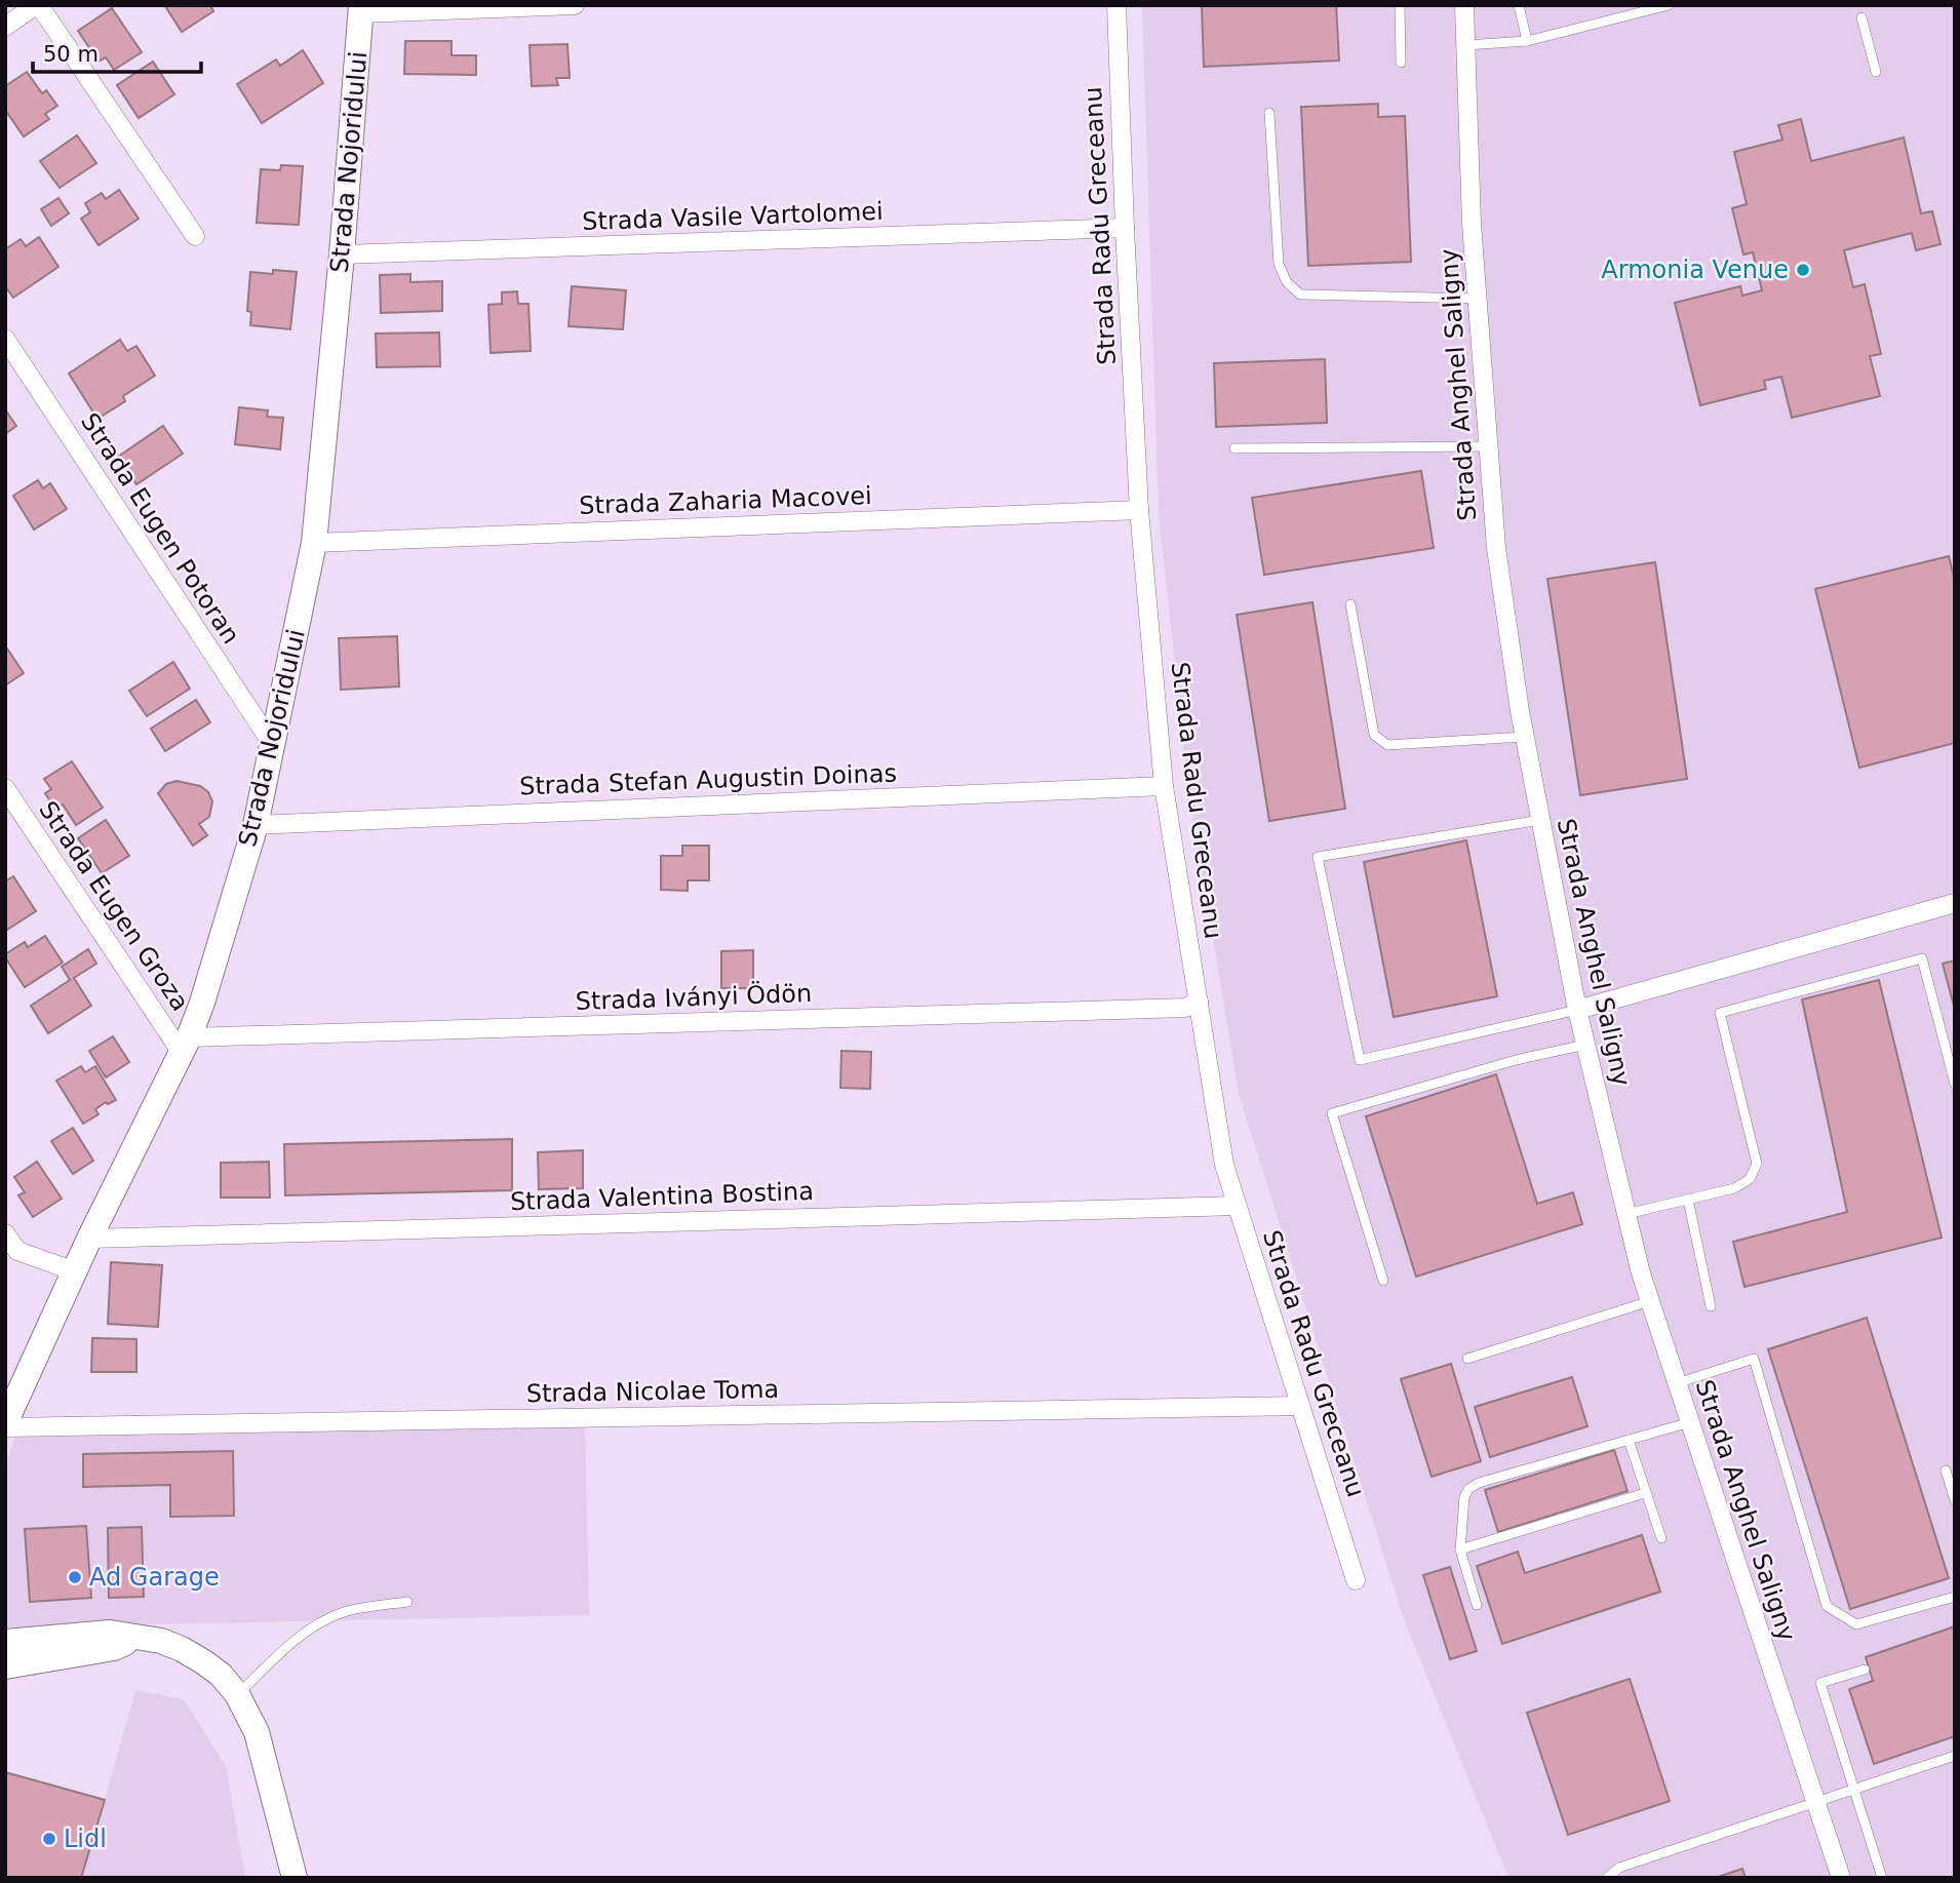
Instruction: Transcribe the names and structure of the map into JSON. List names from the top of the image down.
{
  "streets": {
    "main road": ["Strada Nojoridului"],
    "street": [
      "Strada Vasile Vartolomei",
      "Strada Radu Greceanu",
      "Strada Anghel Saligny",
      "Strada Zaharia Macovei",
      "Strada Eugen Potoran",
      "Strada Stefan Augustin Doinas",
      "Strada Eugen Groza",
      "Strada Iványi Ödön",
      "Strada Valentina Bostina",
      "Strada Nicolae Toma"
    ]
  },
  "crossings": [
    ["Strada Nojoridului", "Strada Vasile Vartolomei"],
    ["Strada Nojoridului", "Strada Zaharia Macovei"],
    ["Strada Nojoridului", "Strada Eugen Potoran"],
    ["Strada Nojoridului", "Strada Stefan Augustin Doinas"],
    ["Strada Nojoridului", "Strada Eugen Groza"],
    ["Strada Nojoridului", "Strada Iványi Ödön"],
    ["Strada Nojoridului", "Strada Valentina Bostina"],
    ["Strada Nojoridului", "Strada Nicolae Toma"],
    ["Strada Vasile Vartolomei", "Strada Radu Greceanu"],
    ["Strada Radu Greceanu", "Strada Zaharia Macovei"],
    ["Strada Radu Greceanu", "Strada Stefan Augustin Doinas"],
    ["Strada Radu Greceanu", "Strada Iványi Ödön"],
    ["Strada Radu Greceanu", "Strada Valentina Bostina"],
    ["Strada Radu Greceanu", "Strada Nicolae Toma"],
    ["Strada Eugen Groza", "Strada Iványi Ödön"]
  ],
  "places": ["Armonia Venue", "Ad Garage", "Lidl"],
  "scale_bar": "50 m"
}
